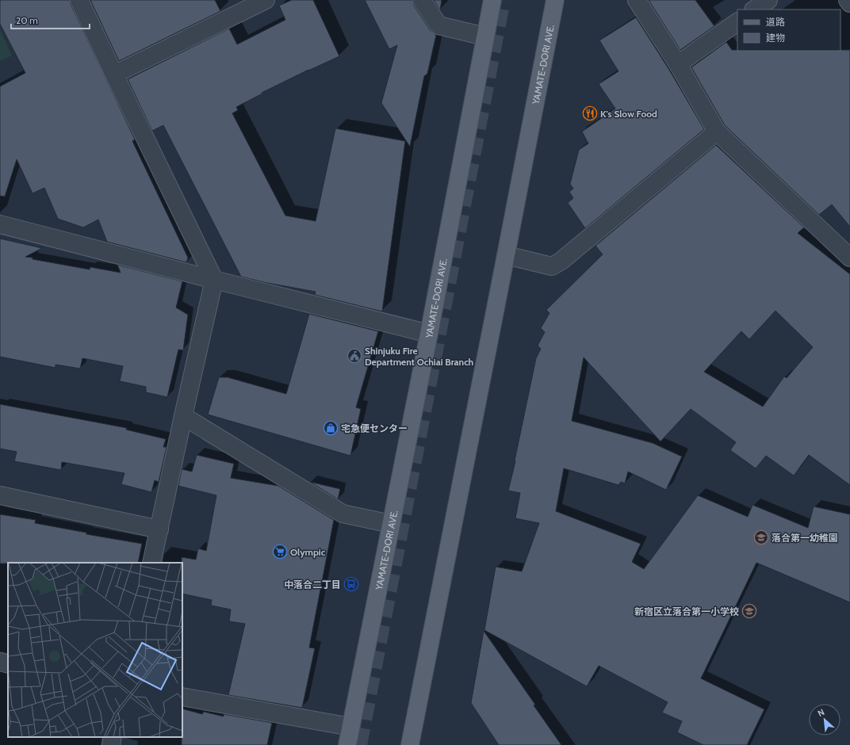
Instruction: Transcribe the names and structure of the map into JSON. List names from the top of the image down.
{
  "streets": {
    "main road": ["YAMATE-DORI AVE."]
  },
  "places": {
    "restaurant": ["K's Slow Food"],
    "public building": ["Shinjuku Fire Department Ochiai Branch"],
    "shop": ["宅急便センター"],
    "school or university": ["落合第一幼稚園", "新宿区立落合第一小学校"],
    "supermarket": ["Olympic"],
    "bus stop": ["中落合二丁目"]
  },
  "legend": ["道路", "建物"],
  "scale_bar": "20 m",
  "north": "top left"
}
